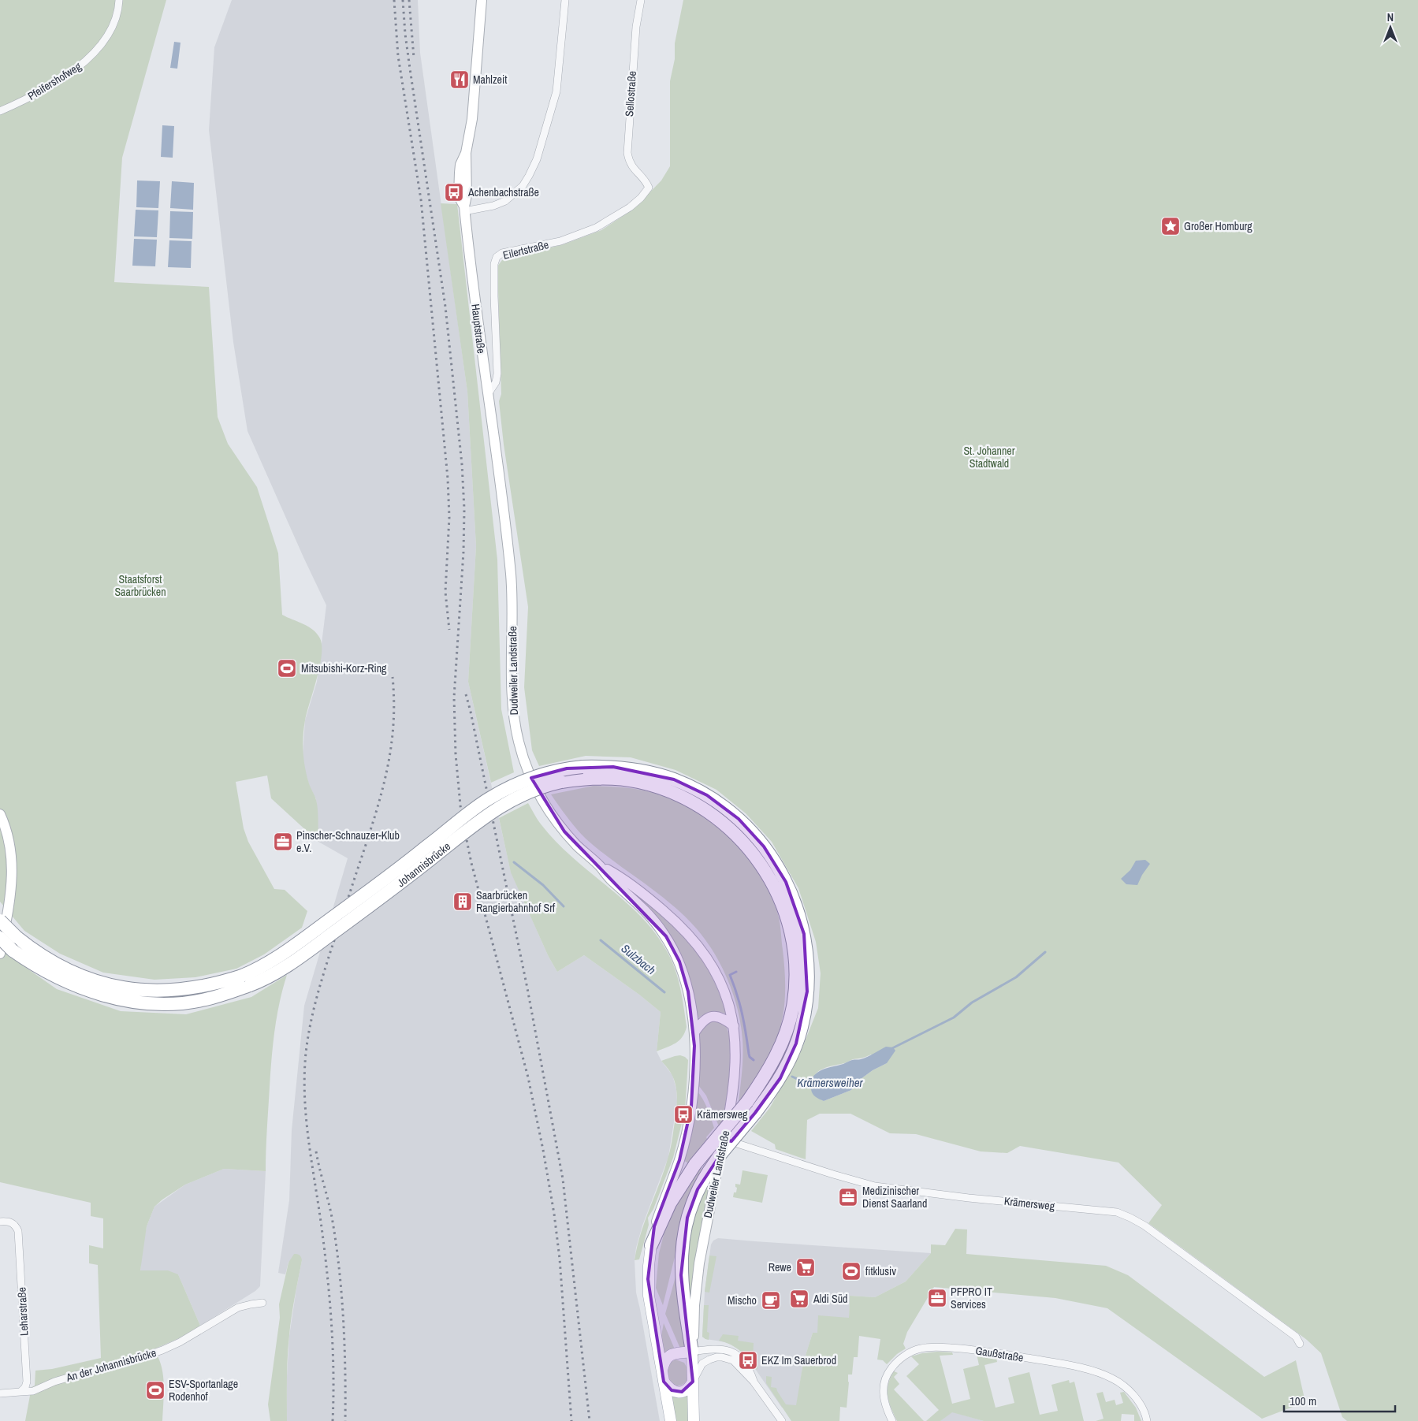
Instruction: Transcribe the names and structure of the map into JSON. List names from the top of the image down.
{
  "streets": {
    "highway": ["Johannisbrücke"],
    "main road": ["Hauptstraße", "Dudweiler Landstraße"],
    "street": [
      "Pfeifershofweg",
      "Sellostraße",
      "Eilertstraße",
      "Krämersweg",
      "Leharstraße",
      "Gaußstraße",
      "An der Johannisbrücke"
    ]
  },
  "crossings": [
    ["Sellostraße", "Eilertstraße"],
    ["Eilertstraße", "Hauptstraße"],
    ["Hauptstraße", "Dudweiler Landstraße"],
    ["Dudweiler Landstraße", "Johannisbrücke"],
    ["Dudweiler Landstraße", "Krämersweg"],
    ["Leharstraße", "An der Johannisbrücke"]
  ],
  "water": ["Sulzbach", "Krämersweiher"],
  "parks": ["St. Johanner Stadtwald", "Staatsforst Saarbrücken"],
  "places": {
    "restaurant": ["Mahlzeit"],
    "bus stop": ["Achenbachstraße", "Krämersweg", "EKZ Im Sauerbrod"],
    "place": ["Großer Homburg"],
    "sports": ["Mitsubishi-Korz-Ring", "fitklusiv", "ESV-Sportanlage Rodenhof"],
    "office": ["Pinscher-Schnauzer-Klub e.V.", "Medizinischer Dienst Saarland", "PFPRO IT Services"],
    "building": ["Saarbrücken Rangierbahnhof Srf"],
    "supermarket": ["Rewe", "Aldi Süd"],
    "cafe": ["Mischo"]
  },
  "scale_bar": "100 m",
  "north": "top"
}
